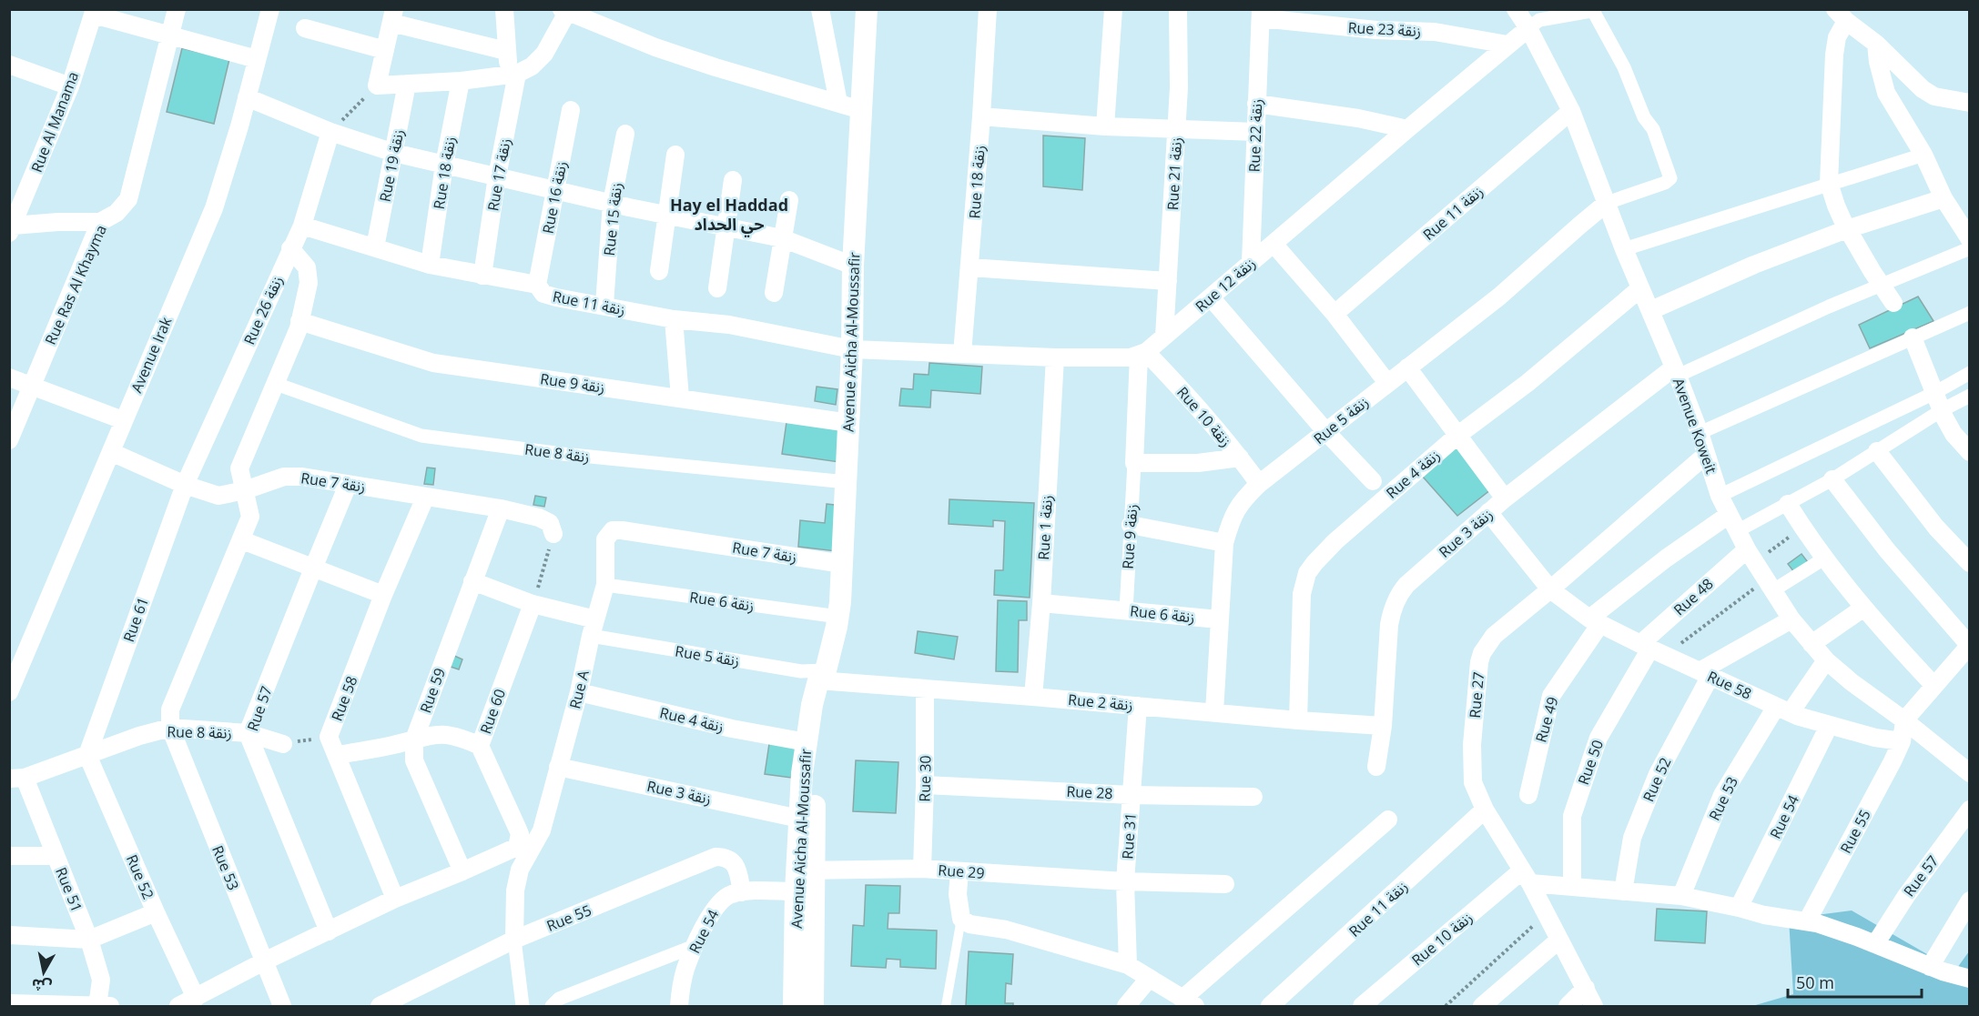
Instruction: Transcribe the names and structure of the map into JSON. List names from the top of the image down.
{
  "streets": {
    "street": [
      "Rue 23 زنقة",
      "Rue Al Manama",
      "Rue 22 زنقة",
      "Rue 19 زنقة",
      "Rue 18 زنقة",
      "Rue 21 زنقة",
      "Rue 17 زنقة",
      "Rue 16 زنقة",
      "Rue 11 زنقة",
      "Rue 15 زنقة",
      "Rue Ras Al Khayma",
      "Rue 12 زنقة",
      "Rue 26 زنقة",
      "Avenue Aicha Al-Moussafir",
      "Avenue Irak",
      "Rue 9 زنقة",
      "Rue 10 زنقة",
      "Rue 5 زنقة",
      "Avenue Koweit",
      "Rue 8 زنقة",
      "Rue 4 زنقة",
      "Rue 7 زنقة",
      "Rue 1 زنقة",
      "Rue 3 زنقة",
      "Rue 48",
      "Rue 6 زنقة",
      "Rue 61",
      "Rue 58",
      "Rue A",
      "Rue 59",
      "Rue 27",
      "Rue 2 زنقة",
      "Rue 57",
      "Rue 60",
      "Rue 49",
      "Rue 50",
      "Rue 30",
      "Rue 52",
      "Rue 28",
      "Rue 53",
      "Rue 54",
      "Rue 55",
      "Rue 31",
      "Rue 29",
      "Rue 51"
    ]
  },
  "crossings": [
    ["Rue 23 زنقة", "Rue 22 زنقة"],
    ["Rue 23 زنقة", "Rue 12 زنقة"],
    ["Rue 22 زنقة", "Rue 12 زنقة"],
    ["Rue 19 زنقة", "Rue 11 زنقة"],
    ["Rue 18 زنقة", "Rue 11 زنقة"],
    ["Rue 21 زنقة", "Rue 12 زنقة"],
    ["Rue 17 زنقة", "Rue 11 زنقة"],
    ["Rue 16 زنقة", "Rue 11 زنقة"],
    ["Rue 11 زنقة", "Rue 15 زنقة"],
    ["Rue 11 زنقة", "Rue 26 زنقة"],
    ["Rue 11 زنقة", "Avenue Aicha Al-Moussafir"],
    ["Rue 11 زنقة", "Avenue Koweit"],
    ["Rue 11 زنقة", "Rue 27"],
    ["Rue 12 زنقة", "Rue 10 زنقة"],
    ["Rue 12 زنقة", "Avenue Koweit"],
    ["Rue 26 زنقة", "Rue 7 زنقة"],
    ["Rue 26 زنقة", "Rue 61"],
    ["Avenue Aicha Al-Moussafir", "Rue 9 زنقة"],
    ["Avenue Aicha Al-Moussafir", "Rue 5 زنقة"],
    ["Avenue Aicha Al-Moussafir", "Rue 8 زنقة"],
    ["Avenue Aicha Al-Moussafir", "Rue 4 زنقة"],
    ["Avenue Aicha Al-Moussafir", "Rue 7 زنقة"],
    ["Avenue Aicha Al-Moussafir", "Rue 3 زنقة"],
    ["Avenue Aicha Al-Moussafir", "Rue 6 زنقة"],
    ["Avenue Aicha Al-Moussafir", "Rue 2 زنقة"],
    ["Avenue Aicha Al-Moussafir", "Rue 54"],
    ["Avenue Aicha Al-Moussafir", "Rue 29"],
    ["Avenue Irak", "Rue 7 زنقة"],
    ["Rue 9 زنقة", "Rue 6 زنقة"],
    ["Rue 10 زنقة", "Rue 5 زنقة"],
    ["Rue 10 زنقة", "Rue 27"],
    ["Rue 5 زنقة", "Avenue Koweit"],
    ["Rue 5 زنقة", "Rue 6 زنقة"],
    ["Rue 5 زنقة", "Rue A"],
    ["Rue 5 زنقة", "Rue 2 زنقة"],
    ["Avenue Koweit", "Rue 4 زنقة"],
    ["Avenue Koweit", "Rue 3 زنقة"],
    ["Avenue Koweit", "Rue 48"],
    ["Avenue Koweit", "Rue 27"],
    ["Avenue Koweit", "Rue 49"],
    ["Avenue Koweit", "Rue 53"],
    ["Rue 8 زنقة", "Rue 61"],
    ["Rue 8 زنقة", "Rue 57"],
    ["Rue 8 زنقة", "Rue 52"],
    ["Rue 8 زنقة", "Rue 53"],
    ["Rue 8 زنقة", "Rue 51"],
    ["Rue 4 زنقة", "Rue A"],
    ["Rue 4 زنقة", "Rue 2 زنقة"],
    ["Rue 7 زنقة", "Rue 61"],
    ["Rue 7 زنقة", "Rue 58"],
    ["Rue 7 زنقة", "Rue A"],
    ["Rue 7 زنقة", "Rue 59"],
    ["Rue 7 زنقة", "Rue 57"],
    ["Rue 1 زنقة", "Rue 6 زنقة"],
    ["Rue 1 زنقة", "Rue 2 زنقة"],
    ["Rue 3 زنقة", "Rue 58"],
    ["Rue 3 زنقة", "Rue A"],
    ["Rue 3 زنقة", "Rue 2 زنقة"],
    ["Rue 48", "Rue 58"],
    ["Rue 48", "Rue 50"],
    ["Rue 6 زنقة", "Rue A"],
    ["Rue 61", "Rue 52"],
    ["Rue 58", "Rue 27"],
    ["Rue 58", "Rue 49"],
    ["Rue 58", "Rue 50"],
    ["Rue 58", "Rue 52"],
    ["Rue 58", "Rue 53"],
    ["Rue 58", "Rue 54"],
    ["Rue 58", "Rue 55"],
    ["Rue A", "Rue 60"],
    ["Rue A", "Rue 55"],
    ["Rue 2 زنقة", "Rue 30"],
    ["Rue 2 زنقة", "Rue 31"],
    ["Rue 30", "Rue 28"],
    ["Rue 30", "Rue 29"],
    ["Rue 28", "Rue 31"],
    ["Rue 54", "Rue 55"],
    ["Rue 54", "Rue 29"],
    ["Rue 31", "Rue 29"]
  ],
  "districts": ["Hay el Haddad حي الحداد"],
  "scale_bar": "50 m",
  "north": "bottom"
}
